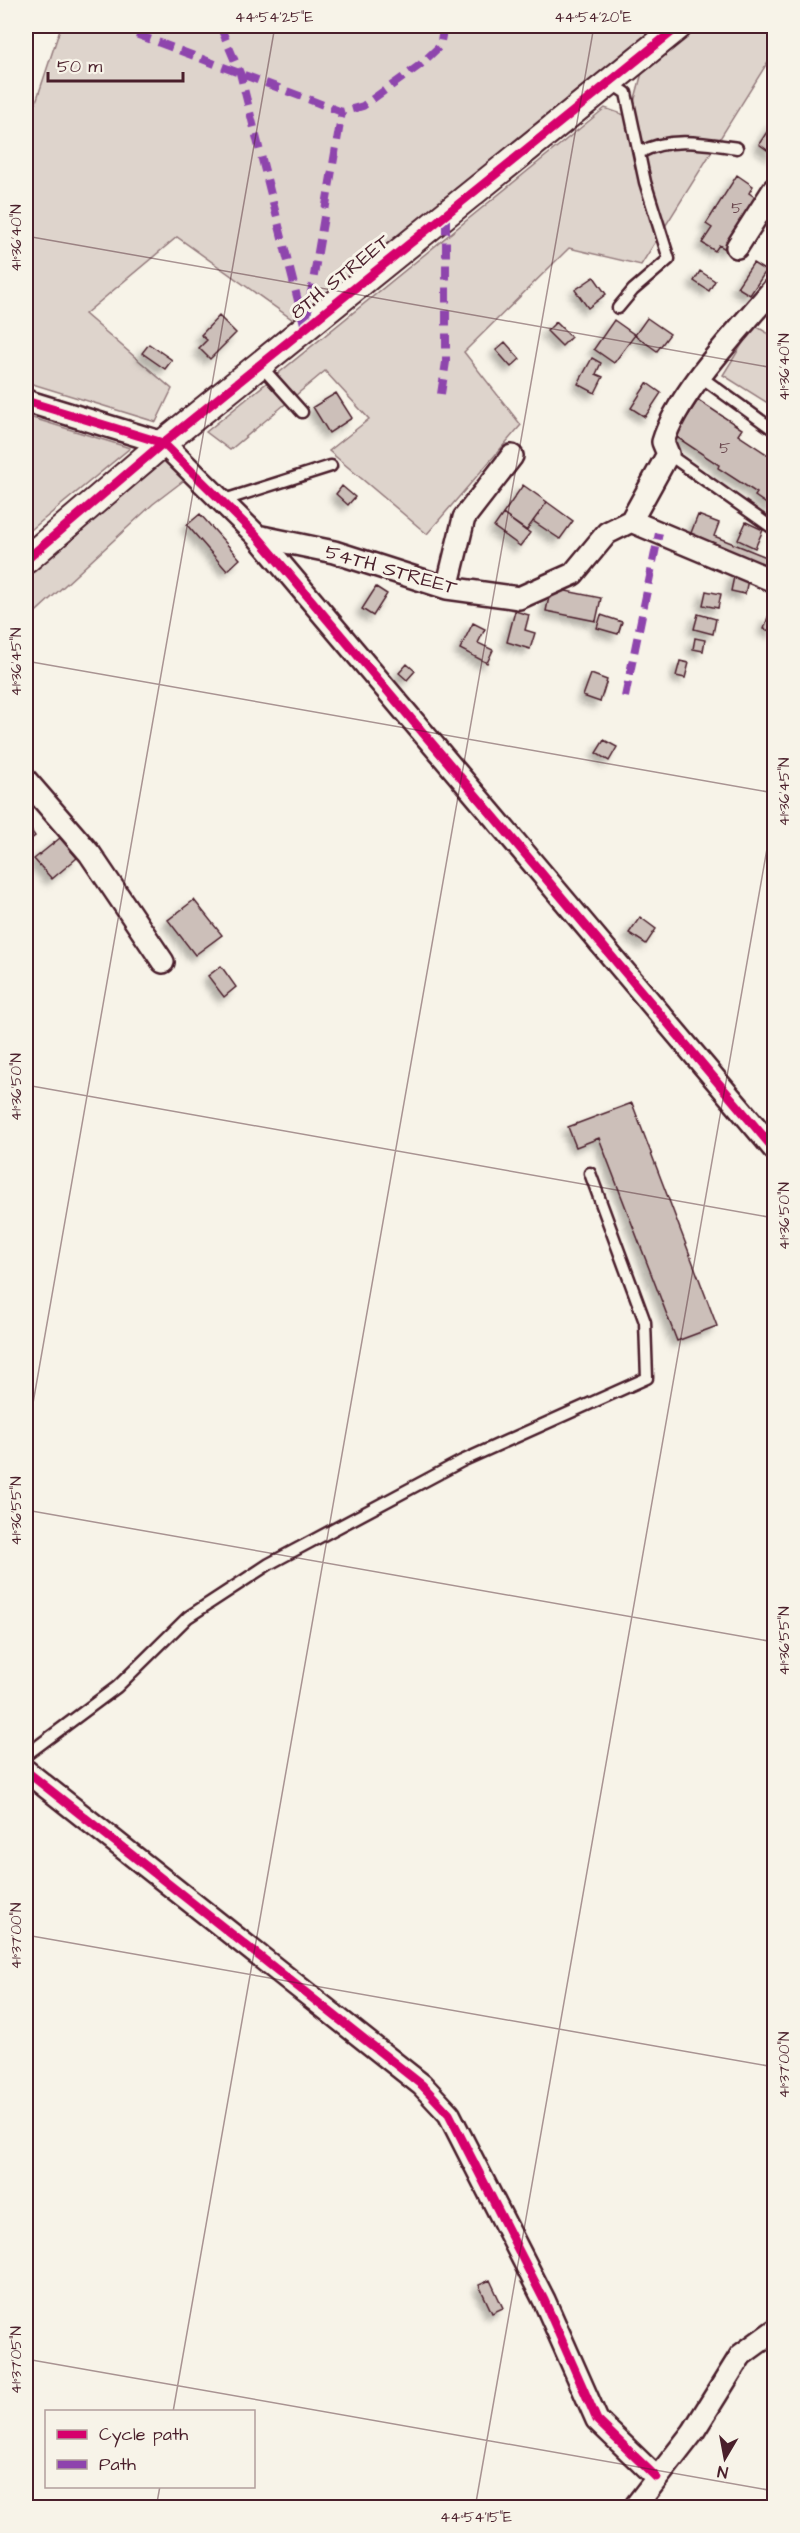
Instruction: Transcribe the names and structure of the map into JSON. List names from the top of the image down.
{
  "streets": {
    "street": ["8TH STREET", "54TH STREET"]
  },
  "house_numbers": ["5", "5"],
  "legend": ["Cycle path", "Path"],
  "scale_bar": "50 m",
  "north": "bottom",
  "coordinates": [
    "44°54'25\"E",
    "44°54'20\"E",
    "41°36'40\"N",
    "41°36'45\"N",
    "41°36'50\"N",
    "41°36'55\"N",
    "41°37'00\"N",
    "41°37'05\"N",
    "44°54'15\"E"
  ]
}
